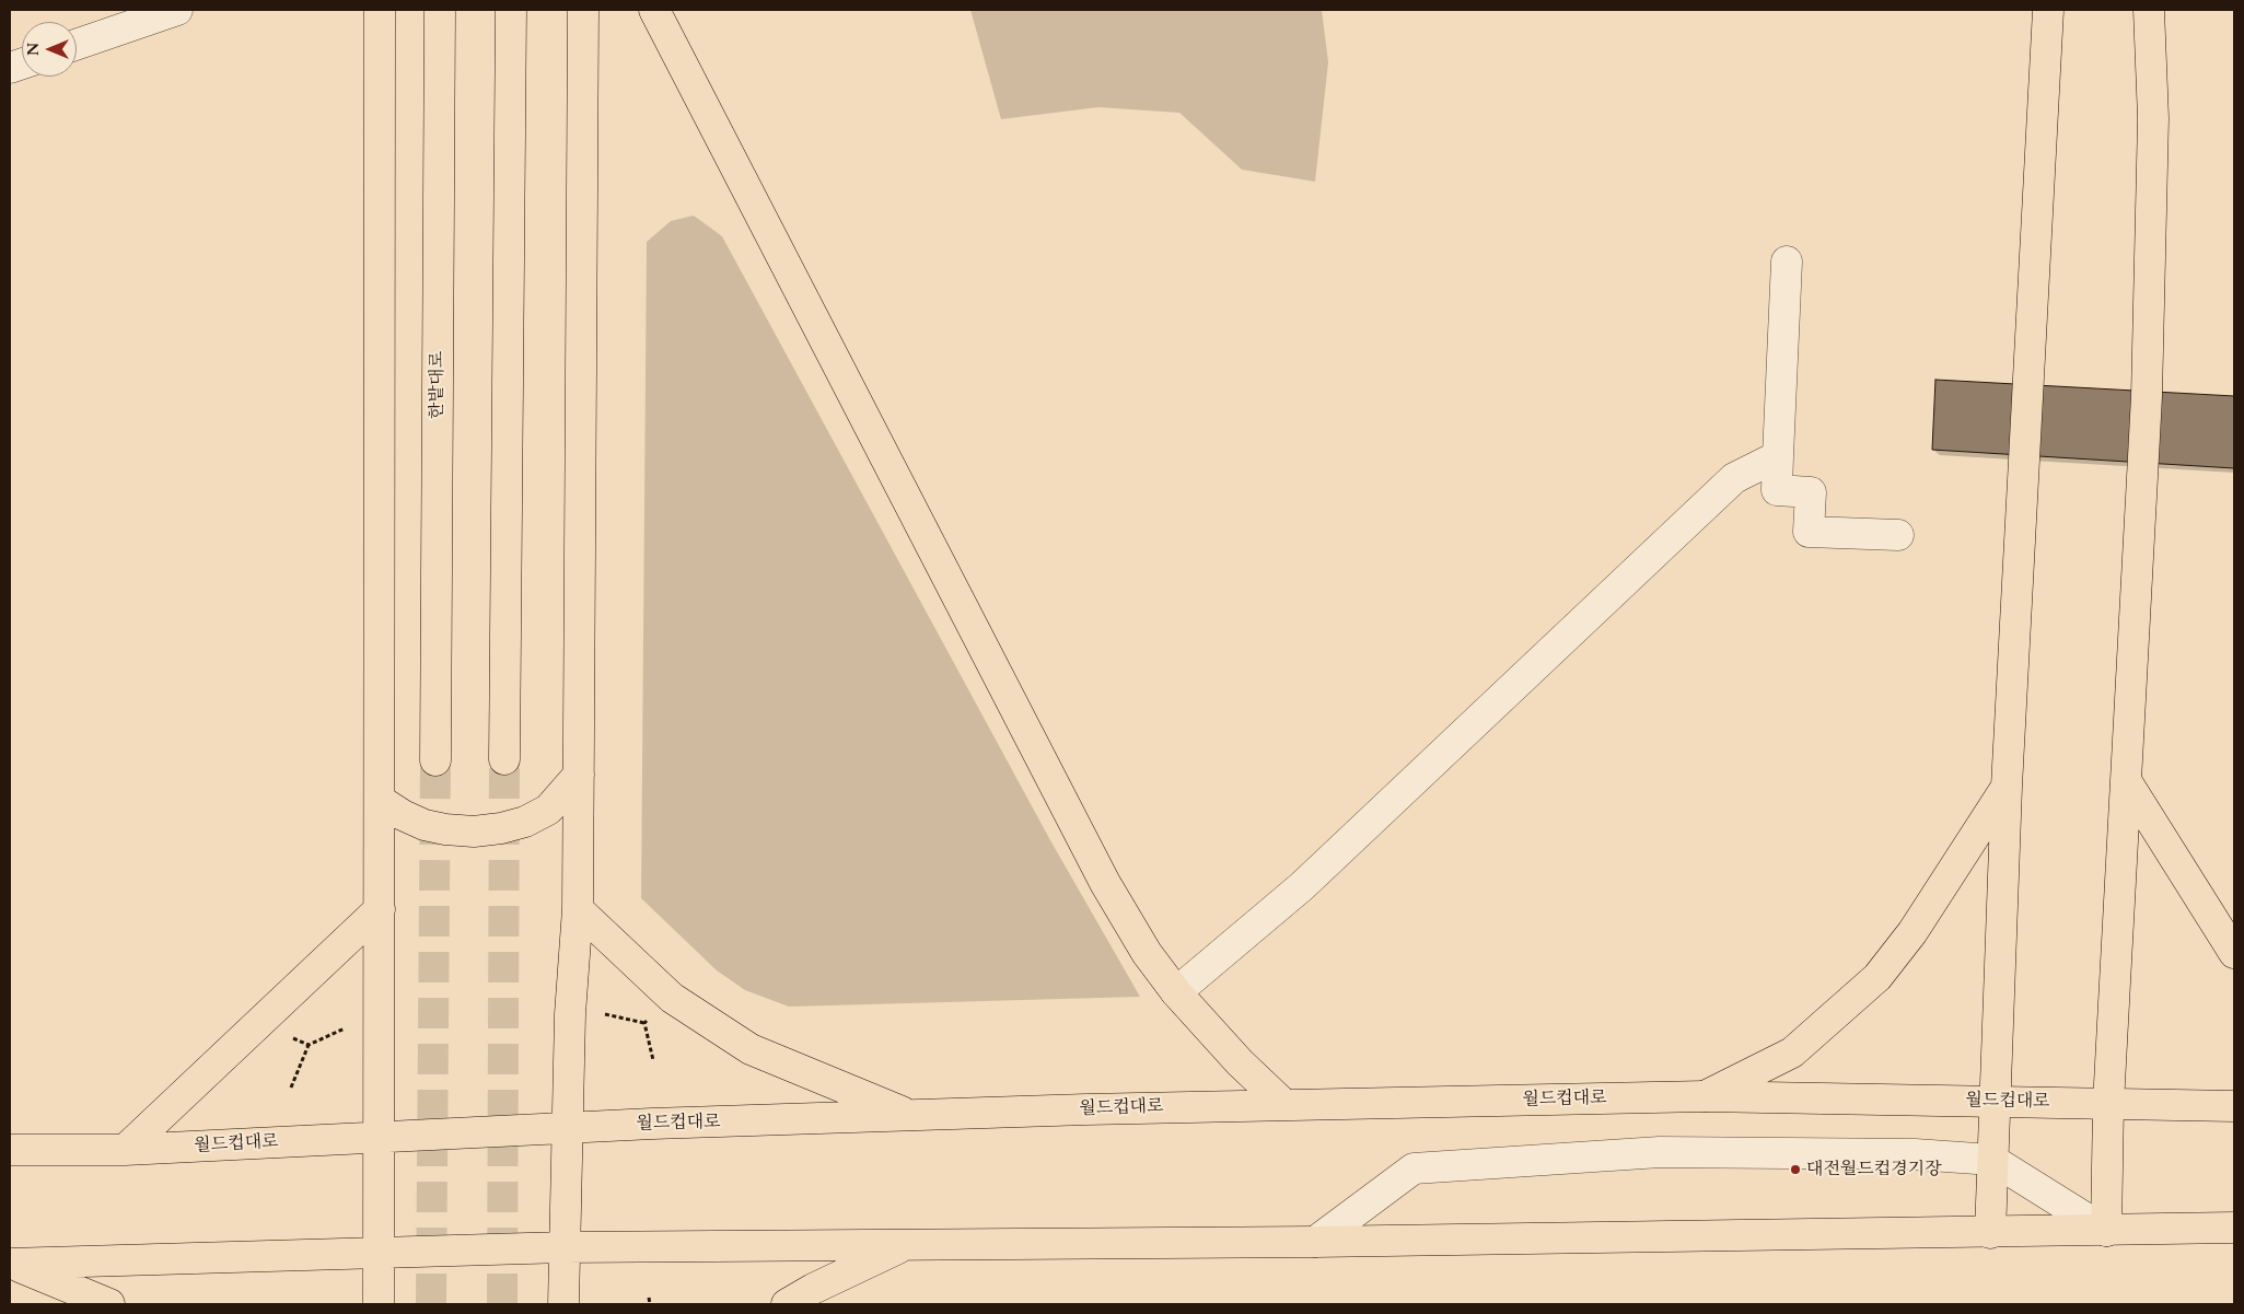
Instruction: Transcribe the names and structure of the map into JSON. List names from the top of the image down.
{
  "streets": {
    "main road": ["한밭대로", "월드컵대로"]
  },
  "places": ["대전월드컵경기장"],
  "north": "left"
}
